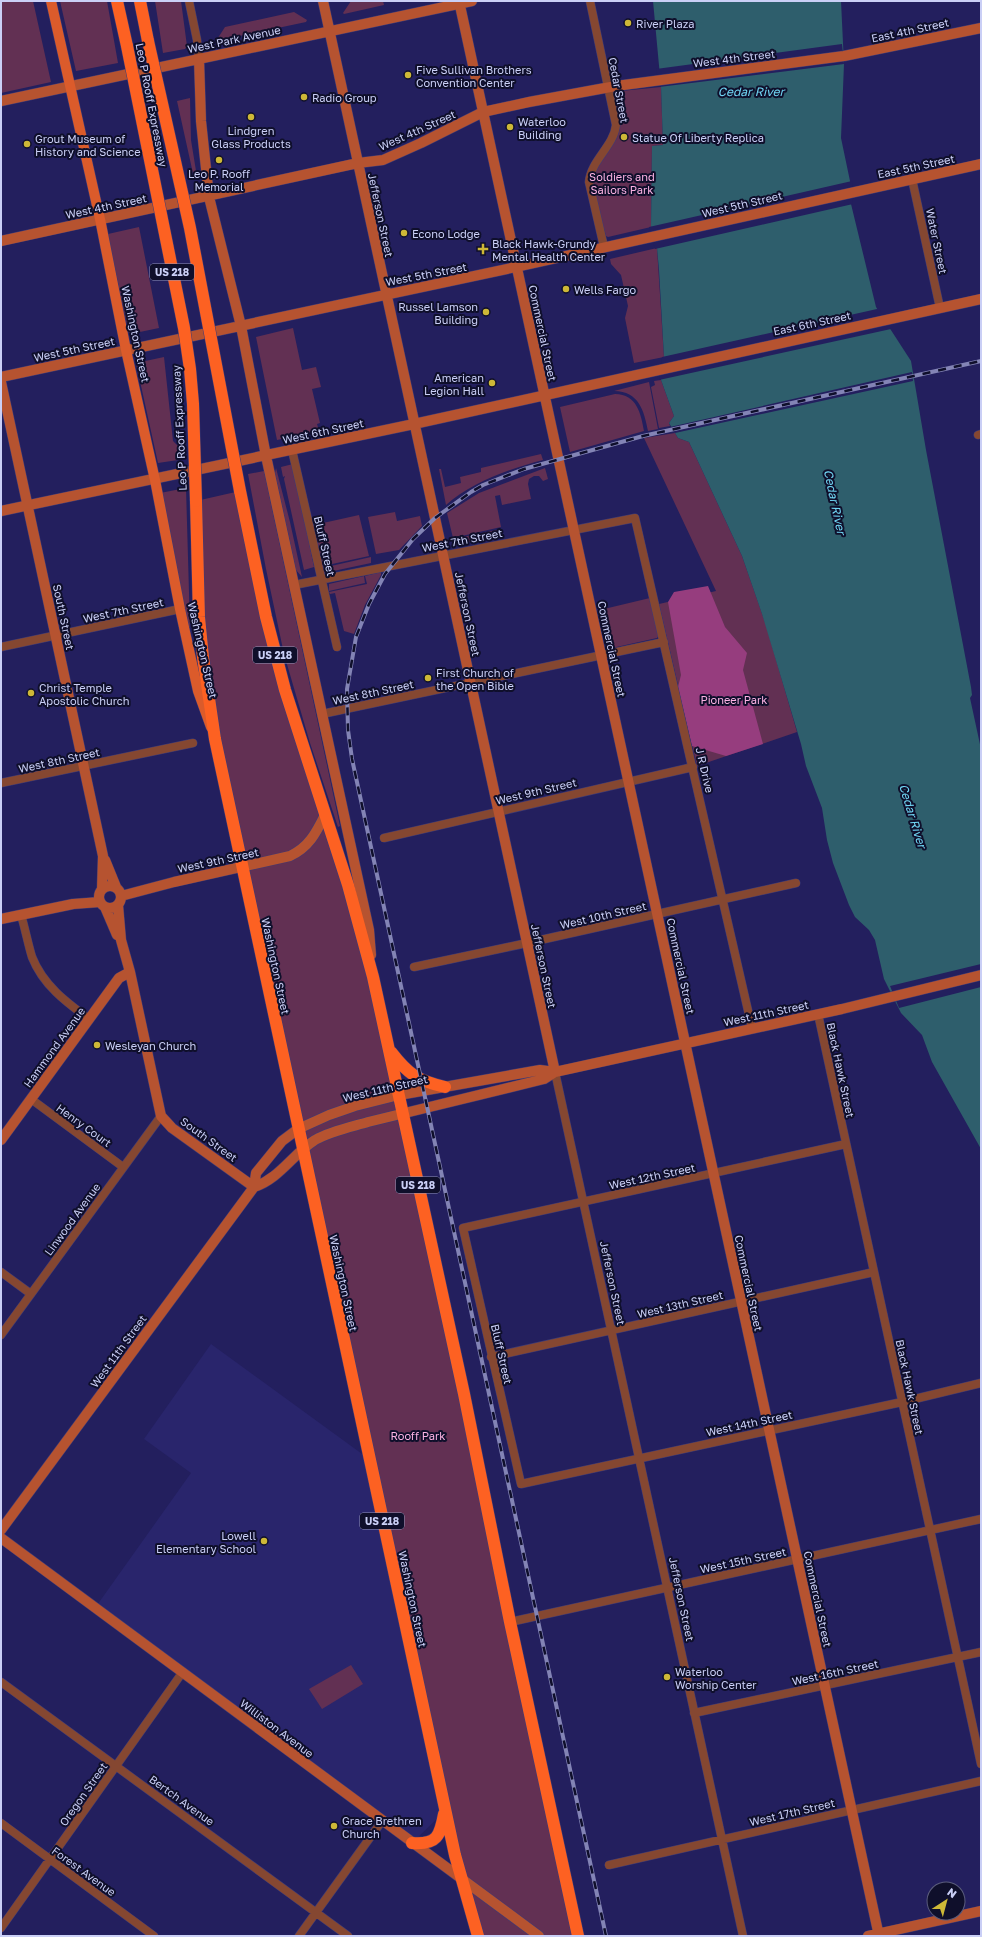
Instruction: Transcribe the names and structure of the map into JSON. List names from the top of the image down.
{
  "streets": {
    "highway": ["Leo P Rooff Expressway", "US 218", "Washington Street"],
    "street": [
      "East 4th Street",
      "West Park Avenue",
      "West 4th Street",
      "Cedar Street",
      "East 5th Street",
      "West 5th Street",
      "Jefferson Street",
      "Water Street",
      "East 6th Street",
      "Commercial Street",
      "West 6th Street",
      "West 7th Street",
      "Bluff Street",
      "South Street",
      "West 8th Street",
      "J R Drive",
      "West 9th Street",
      "West 10th Street",
      "West 11th Street",
      "Hammond Avenue",
      "Black Hawk Street",
      "Henry Court",
      "West 12th Street",
      "Linwood Avenue",
      "West 13th Street",
      "West 14th Street",
      "West 15th Street",
      "West 16th Street",
      "Williston Avenue",
      "Oregon Street",
      "Bertch Avenue",
      "West 17th Street",
      "Forest Avenue"
    ]
  },
  "crossings": [
    ["East 4th Street", "West 4th Street"],
    ["West Park Avenue", "Jefferson Street"],
    ["West Park Avenue", "Commercial Street"],
    ["West Park Avenue", "Washington Street"],
    ["West 4th Street", "Cedar Street"],
    ["West 4th Street", "Jefferson Street"],
    ["West 4th Street", "Commercial Street"],
    ["West 4th Street", "Washington Street"],
    ["Cedar Street", "West 5th Street"],
    ["Leo P Rooff Expressway", "US 218"],
    ["Leo P Rooff Expressway", "Washington Street"],
    ["Leo P Rooff Expressway", "West 9th Street"],
    ["East 5th Street", "West 5th Street"],
    ["East 5th Street", "Water Street"],
    ["West 5th Street", "Jefferson Street"],
    ["West 5th Street", "Commercial Street"],
    ["West 5th Street", "Washington Street"],
    ["Jefferson Street", "West 6th Street"],
    ["Jefferson Street", "West 7th Street"],
    ["Jefferson Street", "West 8th Street"],
    ["Jefferson Street", "West 9th Street"],
    ["Jefferson Street", "West 10th Street"],
    ["Jefferson Street", "West 11th Street"],
    ["Jefferson Street", "West 12th Street"],
    ["Jefferson Street", "West 13th Street"],
    ["Jefferson Street", "West 14th Street"],
    ["Jefferson Street", "West 15th Street"],
    ["Jefferson Street", "West 16th Street"],
    ["Jefferson Street", "West 17th Street"],
    ["Water Street", "East 6th Street"],
    ["US 218", "West 9th Street"],
    ["US 218", "West 11th Street"],
    ["US 218", "West 15th Street"],
    ["East 6th Street", "West 6th Street"],
    ["Commercial Street", "West 6th Street"],
    ["Commercial Street", "West 7th Street"],
    ["Commercial Street", "West 8th Street"],
    ["Commercial Street", "West 9th Street"],
    ["Commercial Street", "West 10th Street"],
    ["Commercial Street", "West 11th Street"],
    ["Commercial Street", "West 12th Street"],
    ["Commercial Street", "West 13th Street"],
    ["Commercial Street", "West 14th Street"],
    ["Commercial Street", "West 15th Street"],
    ["Commercial Street", "West 16th Street"],
    ["Commercial Street", "West 17th Street"],
    ["Washington Street", "West 6th Street"],
    ["Washington Street", "West 7th Street"],
    ["Washington Street", "West 9th Street"],
    ["Washington Street", "West 11th Street"],
    ["Washington Street", "Williston Avenue"],
    ["West 6th Street", "Bluff Street"],
    ["West 6th Street", "South Street"],
    ["West 7th Street", "Bluff Street"],
    ["West 7th Street", "South Street"],
    ["West 7th Street", "J R Drive"],
    ["Bluff Street", "West 12th Street"],
    ["Bluff Street", "West 13th Street"],
    ["Bluff Street", "West 14th Street"],
    ["South Street", "West 8th Street"],
    ["South Street", "West 9th Street"],
    ["South Street", "West 11th Street"],
    ["South Street", "Hammond Avenue"],
    ["South Street", "Linwood Avenue"],
    ["West 8th Street", "J R Drive"],
    ["J R Drive", "West 9th Street"],
    ["J R Drive", "West 10th Street"],
    ["J R Drive", "West 11th Street"],
    ["West 11th Street", "Black Hawk Street"],
    ["Hammond Avenue", "Henry Court"],
    ["Black Hawk Street", "West 12th Street"],
    ["Black Hawk Street", "West 13th Street"],
    ["Black Hawk Street", "West 14th Street"],
    ["Black Hawk Street", "West 15th Street"],
    ["Black Hawk Street", "West 16th Street"],
    ["Henry Court", "Linwood Avenue"],
    ["Williston Avenue", "Oregon Street"],
    ["Oregon Street", "Bertch Avenue"],
    ["Oregon Street", "Forest Avenue"]
  ],
  "water": ["Cedar River"],
  "parks": ["Soldiers and Sailors Park", "Pioneer Park", "Rooff Park"],
  "places": {
    "other": [
      "River Plaza",
      "Five Sullivan Brothers Convention Center",
      "Radio Group",
      "Lindgren Glass Products",
      "Waterloo Building",
      "Statue Of Liberty Replica",
      "Grout Museum of History and Science",
      "Leo P. Rooff Memorial",
      "Econo Lodge",
      "Wells Fargo",
      "Russel Lamson Building",
      "American Legion Hall",
      "First Church of the Open Bible",
      "Christ Temple Apostolic Church",
      "Wesleyan Church",
      "Lowell Elementary School",
      "Waterloo Worship Center",
      "Grace Brethren Church"
    ],
    "health": ["Black Hawk-Grundy Mental Health Center"]
  },
  "north": "top right"
}
